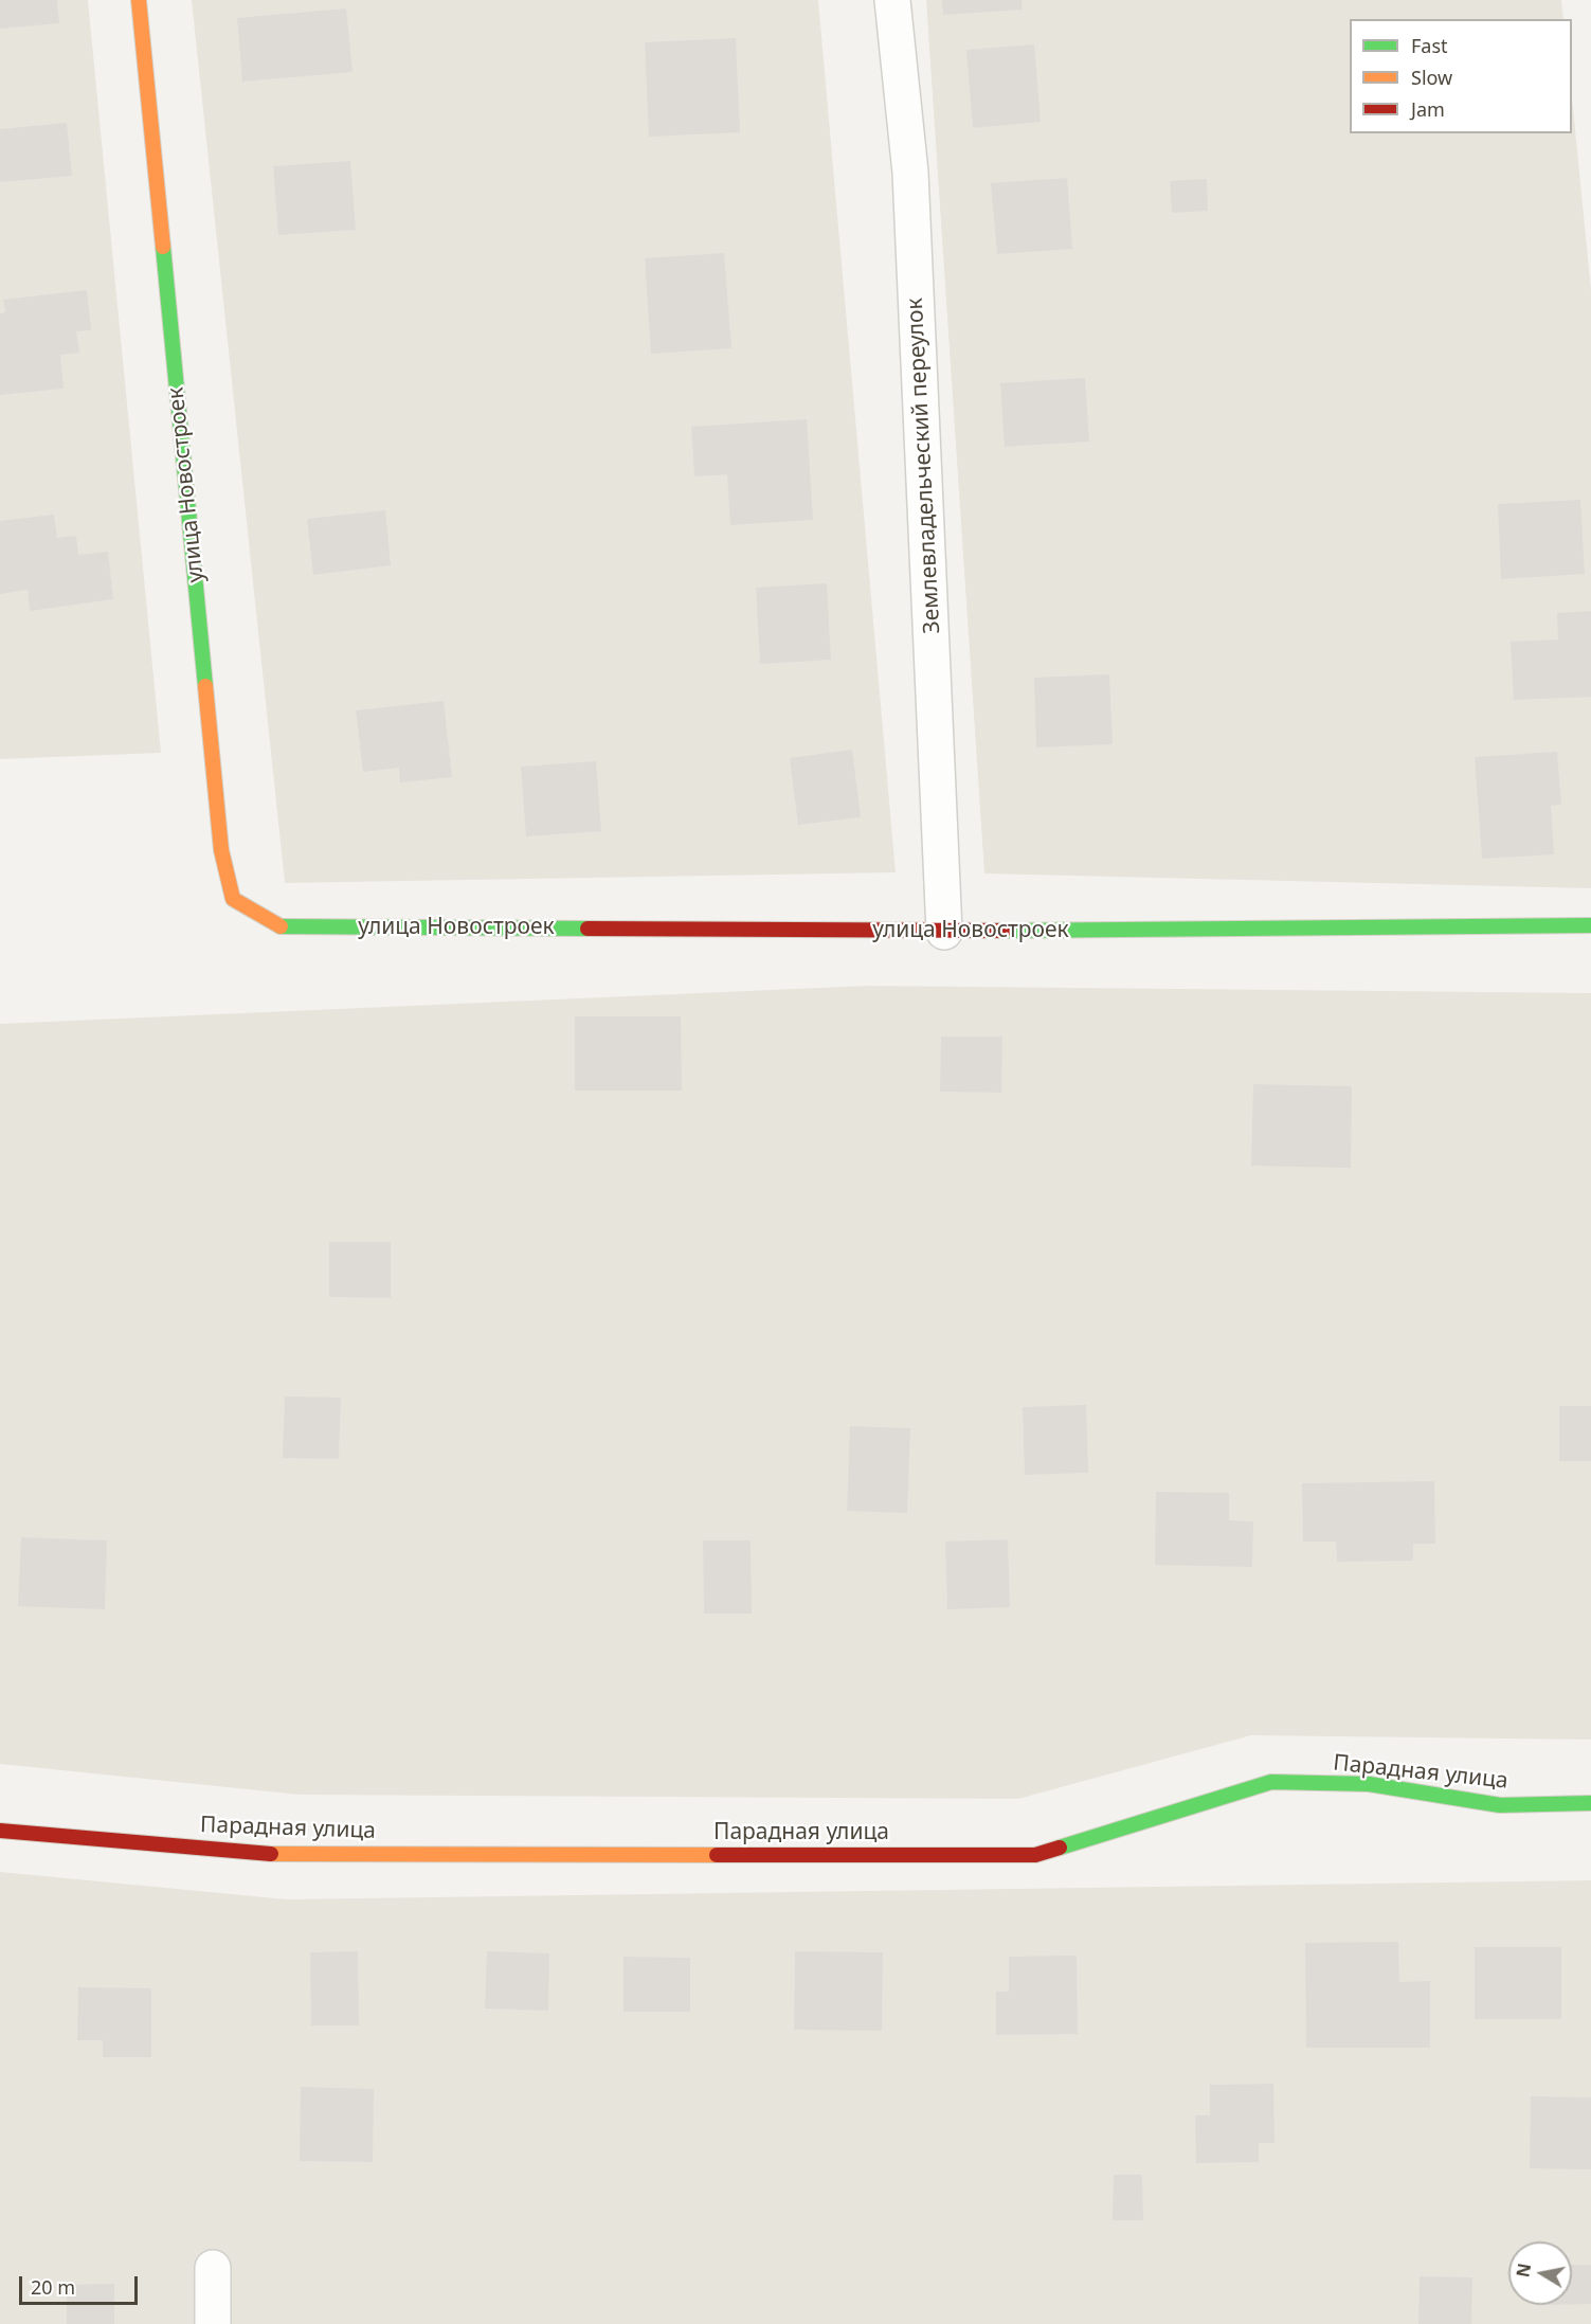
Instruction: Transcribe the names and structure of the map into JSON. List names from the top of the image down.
{
  "streets": {
    "street": ["Землевладельческий переулок", "улица Новостроек", "Парадная улица"]
  },
  "crossings": [
    ["Землевладельческий переулок", "улица Новостроек"]
  ],
  "legend": ["Fast", "Slow", "Jam"],
  "scale_bar": "20 m",
  "north": "left"
}
